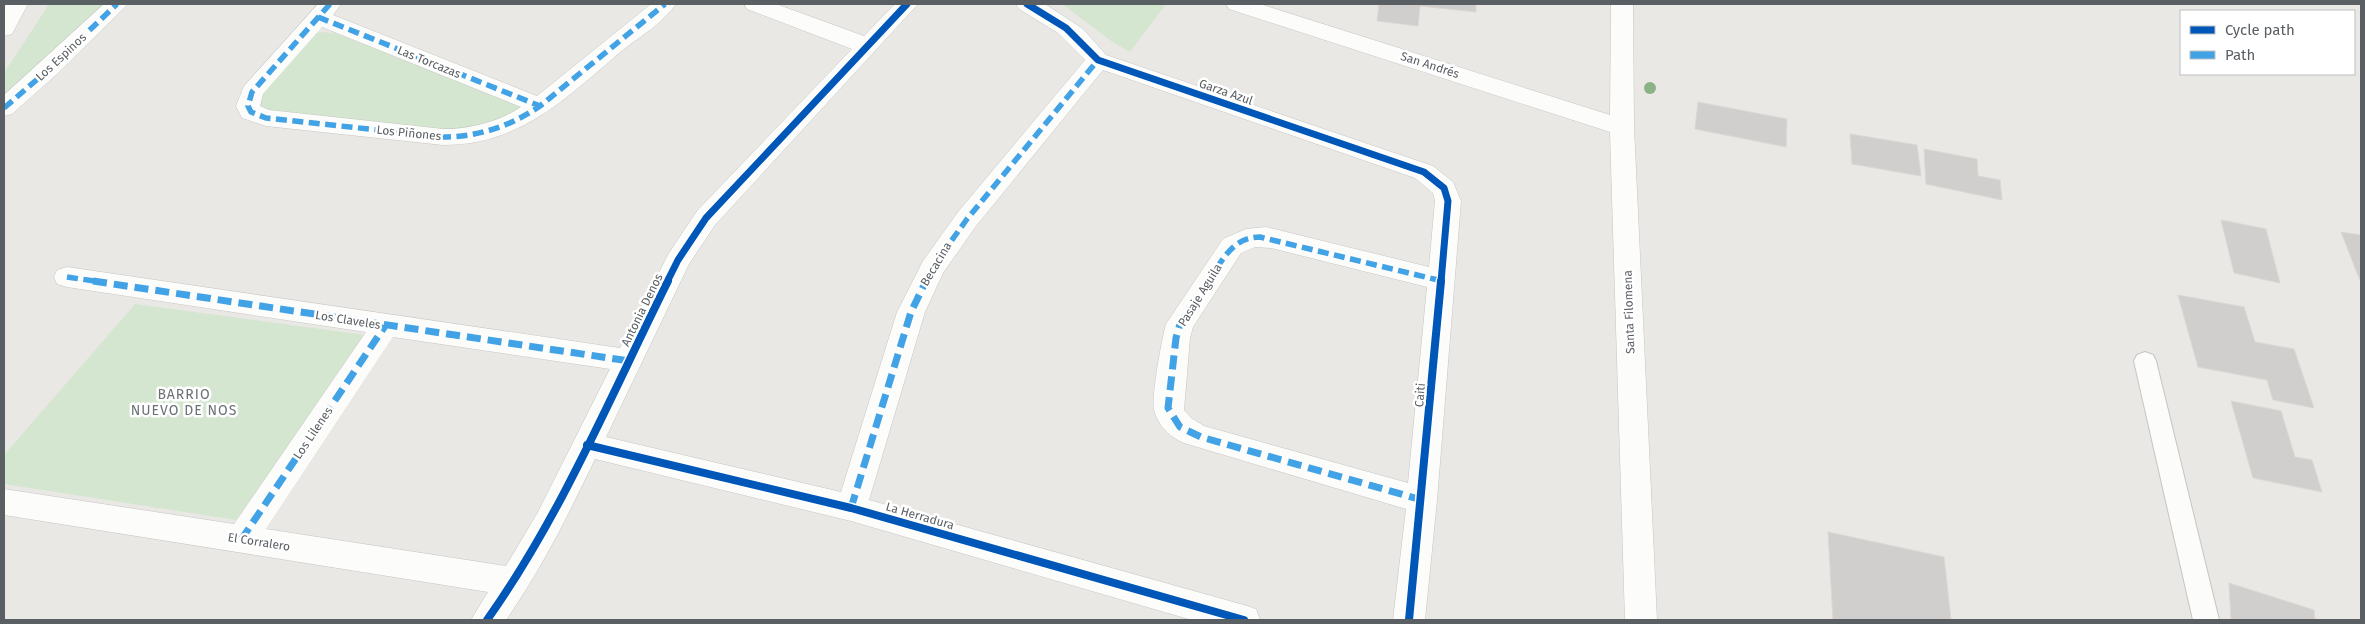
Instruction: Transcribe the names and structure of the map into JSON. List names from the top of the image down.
{
  "streets": {
    "street": [
      "Los Espinos",
      "Las Torcazas",
      "San Andrés",
      "Garza Azul",
      "Los Piñones",
      "Becacina",
      "Pasaje Aguila",
      "Antonia Denos",
      "Santa Filomena",
      "Los Claveles",
      "Caiti",
      "Los Lilenes",
      "La Herradura",
      "El Corralero"
    ]
  },
  "crossings": [
    ["Las Torcazas", "Los Piñones"],
    ["San Andrés", "Santa Filomena"],
    ["Garza Azul", "Becacina"],
    ["Garza Azul", "Caiti"],
    ["Becacina", "La Herradura"],
    ["Pasaje Aguila", "Caiti"],
    ["Antonia Denos", "Los Claveles"],
    ["Antonia Denos", "La Herradura"],
    ["Antonia Denos", "El Corralero"],
    ["Los Claveles", "Los Lilenes"],
    ["Los Lilenes", "El Corralero"]
  ],
  "districts": ["BARRIO NUEVO DE NOS"],
  "legend": ["Cycle path", "Path"]
}
